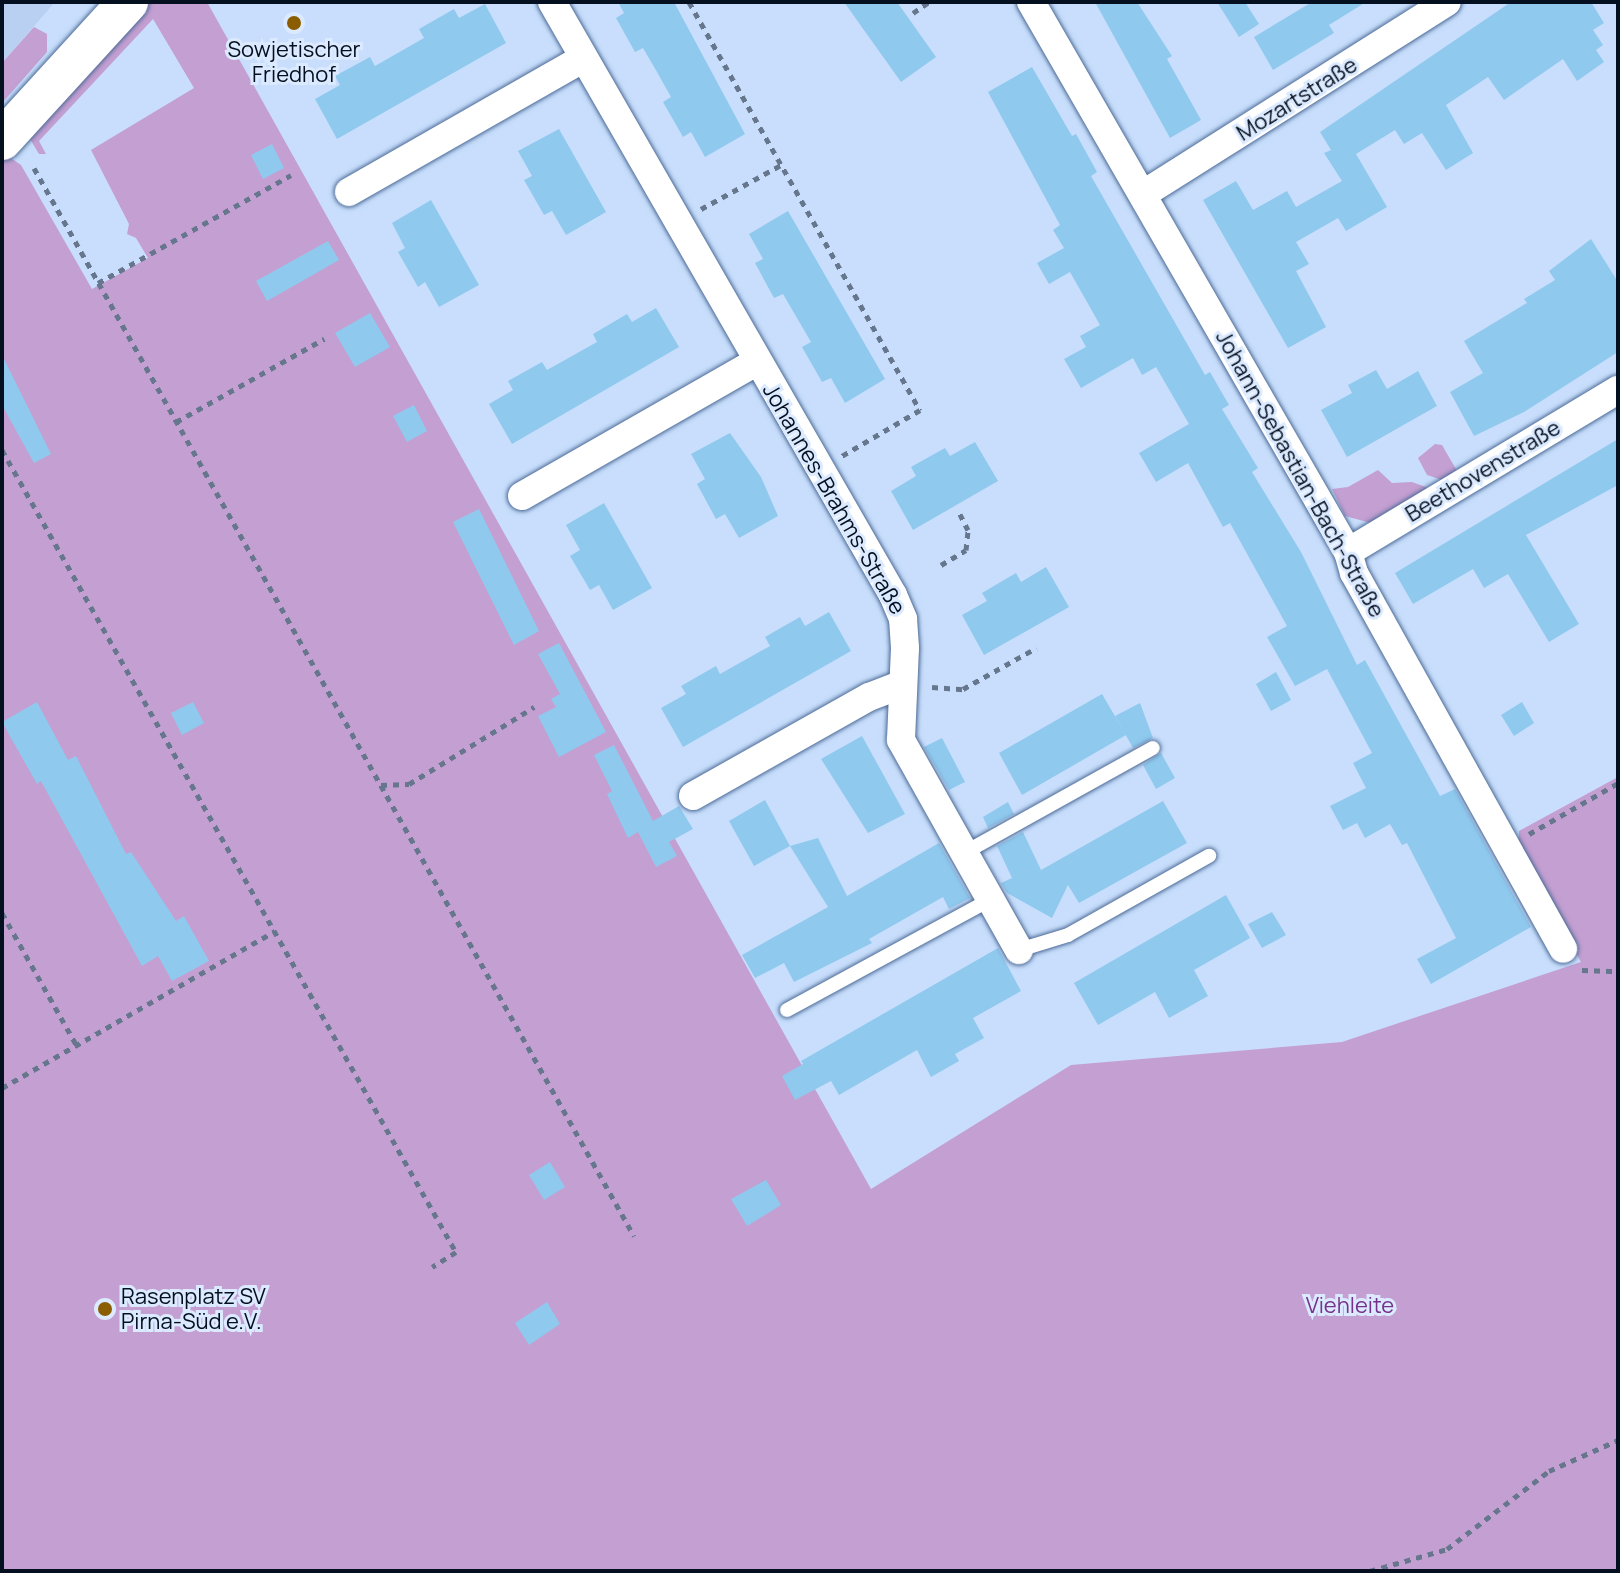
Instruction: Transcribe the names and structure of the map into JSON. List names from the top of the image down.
{
  "streets": {
    "street": [
      "Mozartstraße",
      "Beethovenstraße",
      "Johann-Sebastian-Bach-Straße",
      "Johannes-Brahms-Straße"
    ]
  },
  "crossings": [
    ["Mozartstraße", "Johann-Sebastian-Bach-Straße"],
    ["Beethovenstraße", "Johann-Sebastian-Bach-Straße"]
  ],
  "parks": ["Viehleite"],
  "places": ["Sowjetischer Friedhof", "Rasenplatz SV Pirna-Süd e.V."]
}
